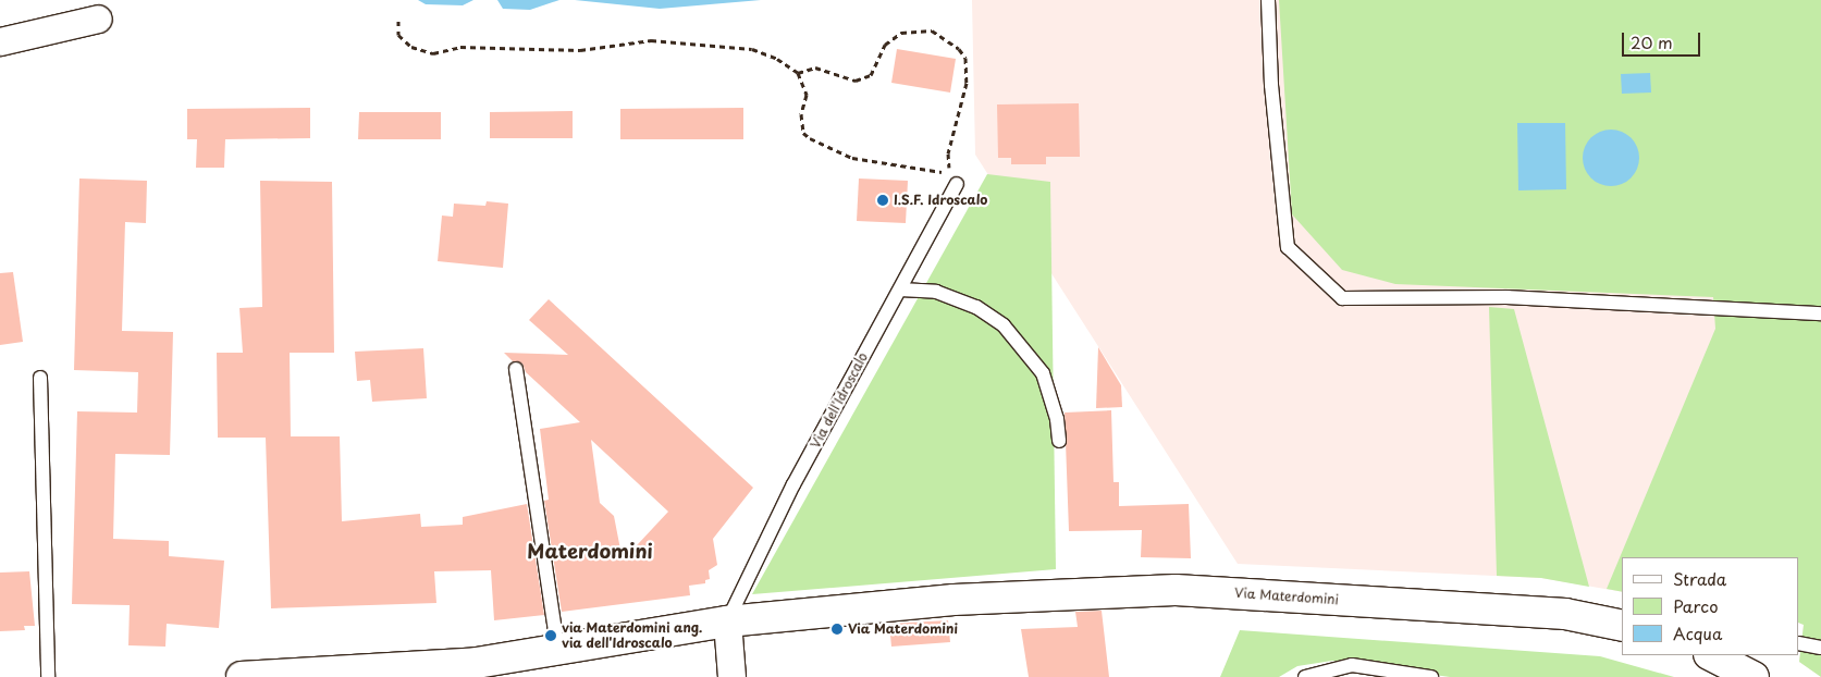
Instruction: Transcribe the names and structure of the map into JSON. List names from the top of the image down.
{
  "streets": {
    "street": ["Via Materdomini"],
    "lane": ["Via dell'Idroscalo"]
  },
  "crossings": [
    ["Via dell'Idroscalo", "Via Materdomini"]
  ],
  "districts": ["Materdomini"],
  "places": ["I.S.F. Idroscalo", "Via Materdomini", "via Materdomini ang. via dell'Idroscalo"],
  "legend": ["Strada", "Parco", "Acqua"],
  "scale_bar": "20 m"
}
